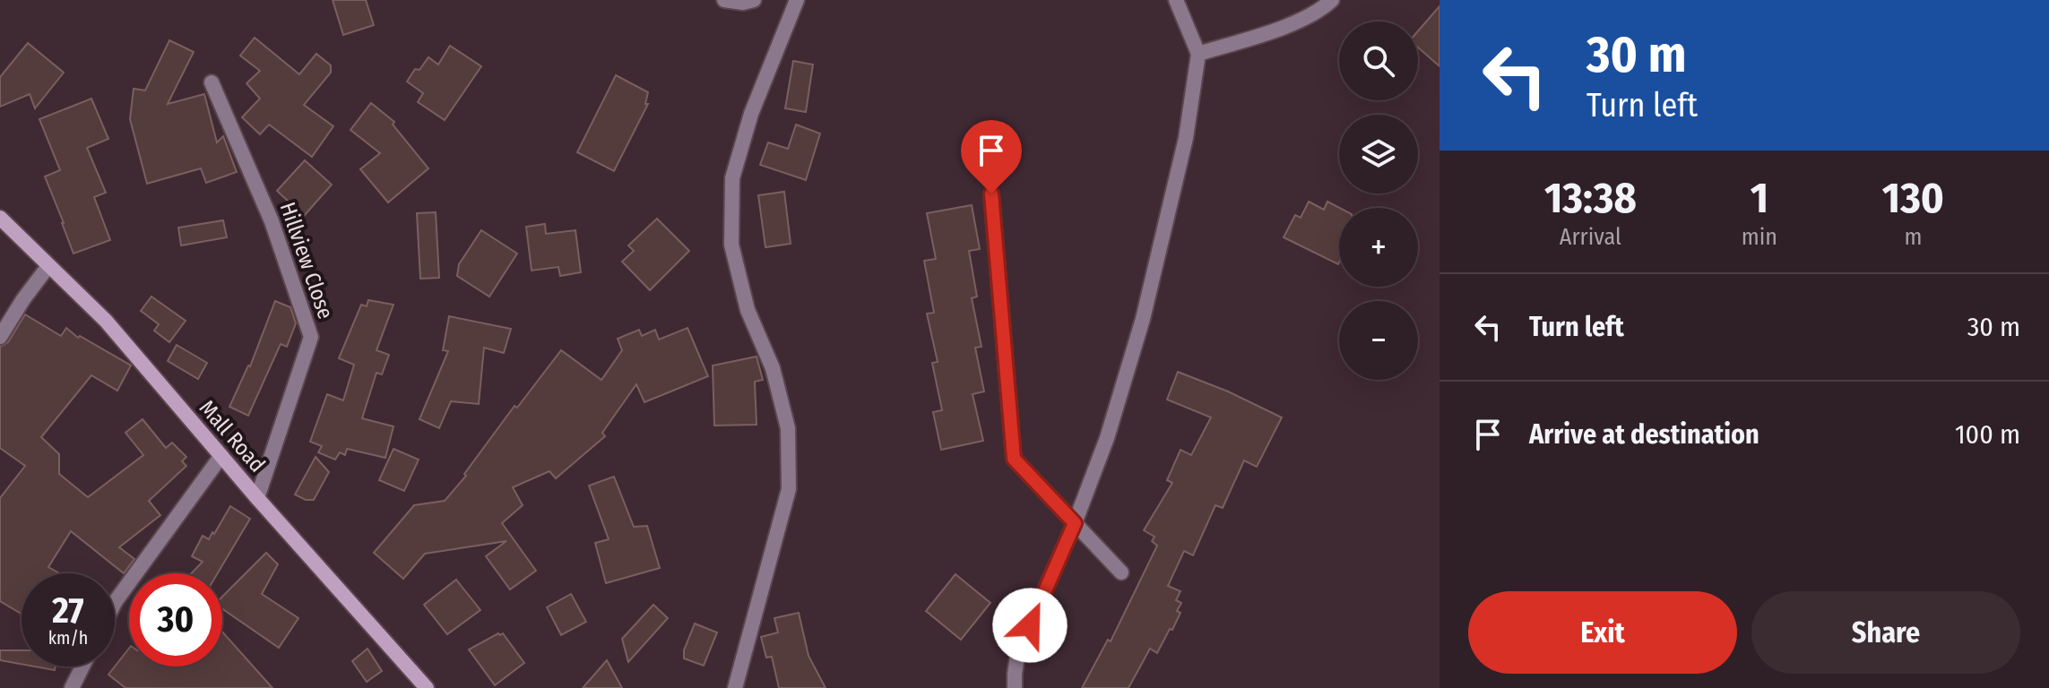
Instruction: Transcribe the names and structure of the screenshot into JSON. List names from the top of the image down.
{
  "streets": {
    "street": ["Hillview Close", "Mall Road"]
  },
  "crossings": [
    ["Hillview Close", "Mall Road"]
  ],
  "page": {
    "turn": ["30 m", "Turn left"],
    "map_buttons": ["+", "−"],
    "eta": [
      "13:38",
      "Arrival",
      "1",
      "min",
      "130",
      "m"
    ],
    "list": [
      {
        "name": "Turn left",
        "value": "30 m"
      },
      {
        "name": "Arrive at destination",
        "value": "100 m"
      }
    ],
    "speed": "27 km/h",
    "limit": "30",
    "buttons": ["Exit", "Share"]
  }
}
